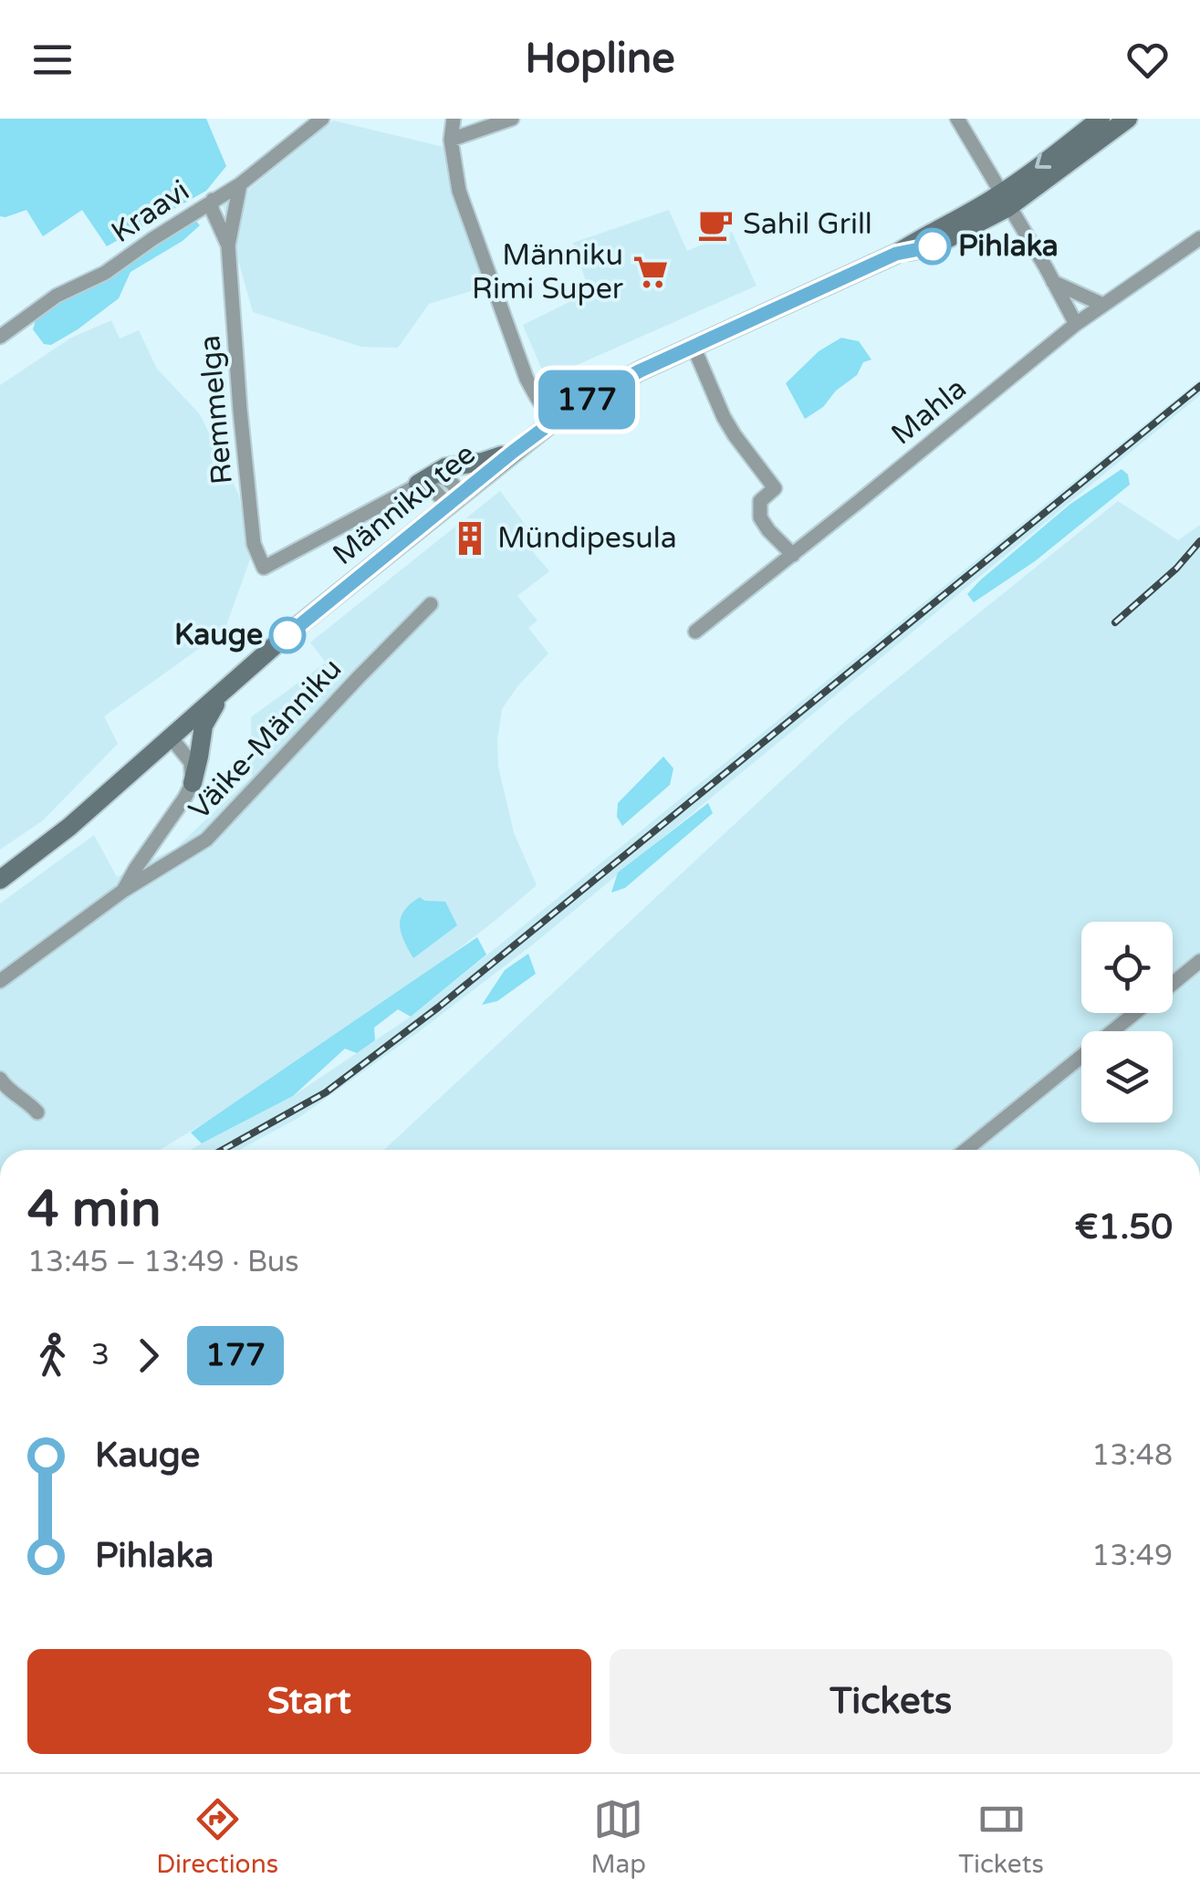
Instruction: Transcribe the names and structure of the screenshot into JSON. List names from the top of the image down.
{
  "streets": {
    "street": [
      "Kraavi",
      "Remmelga",
      "Mahla",
      "Männiku tee",
      "Väike-Männiku"
    ]
  },
  "crossings": [
    ["Kraavi", "Remmelga"],
    ["Männiku tee", "Väike-Männiku"]
  ],
  "places": {
    "cafe": ["Sahil Grill"],
    "other": ["Pihlaka", "Kauge"],
    "supermarket": ["Männiku Rimi Super"],
    "building": ["Mündipesula"]
  },
  "lines": ["bus line 177"],
  "page": {
    "header": "Hopline",
    "on_map": "177",
    "heading": ["4 min", "13:45 – 13:49 · Bus", "€1.50"],
    "legs": ["3", "177"],
    "list": [
      {
        "name": "Kauge",
        "value": "13:48"
      },
      {
        "name": "Pihlaka",
        "value": "13:49"
      }
    ],
    "buttons": ["Start", "Tickets"],
    "tabs": ["Directions", "Map", "Tickets"]
  }
}
